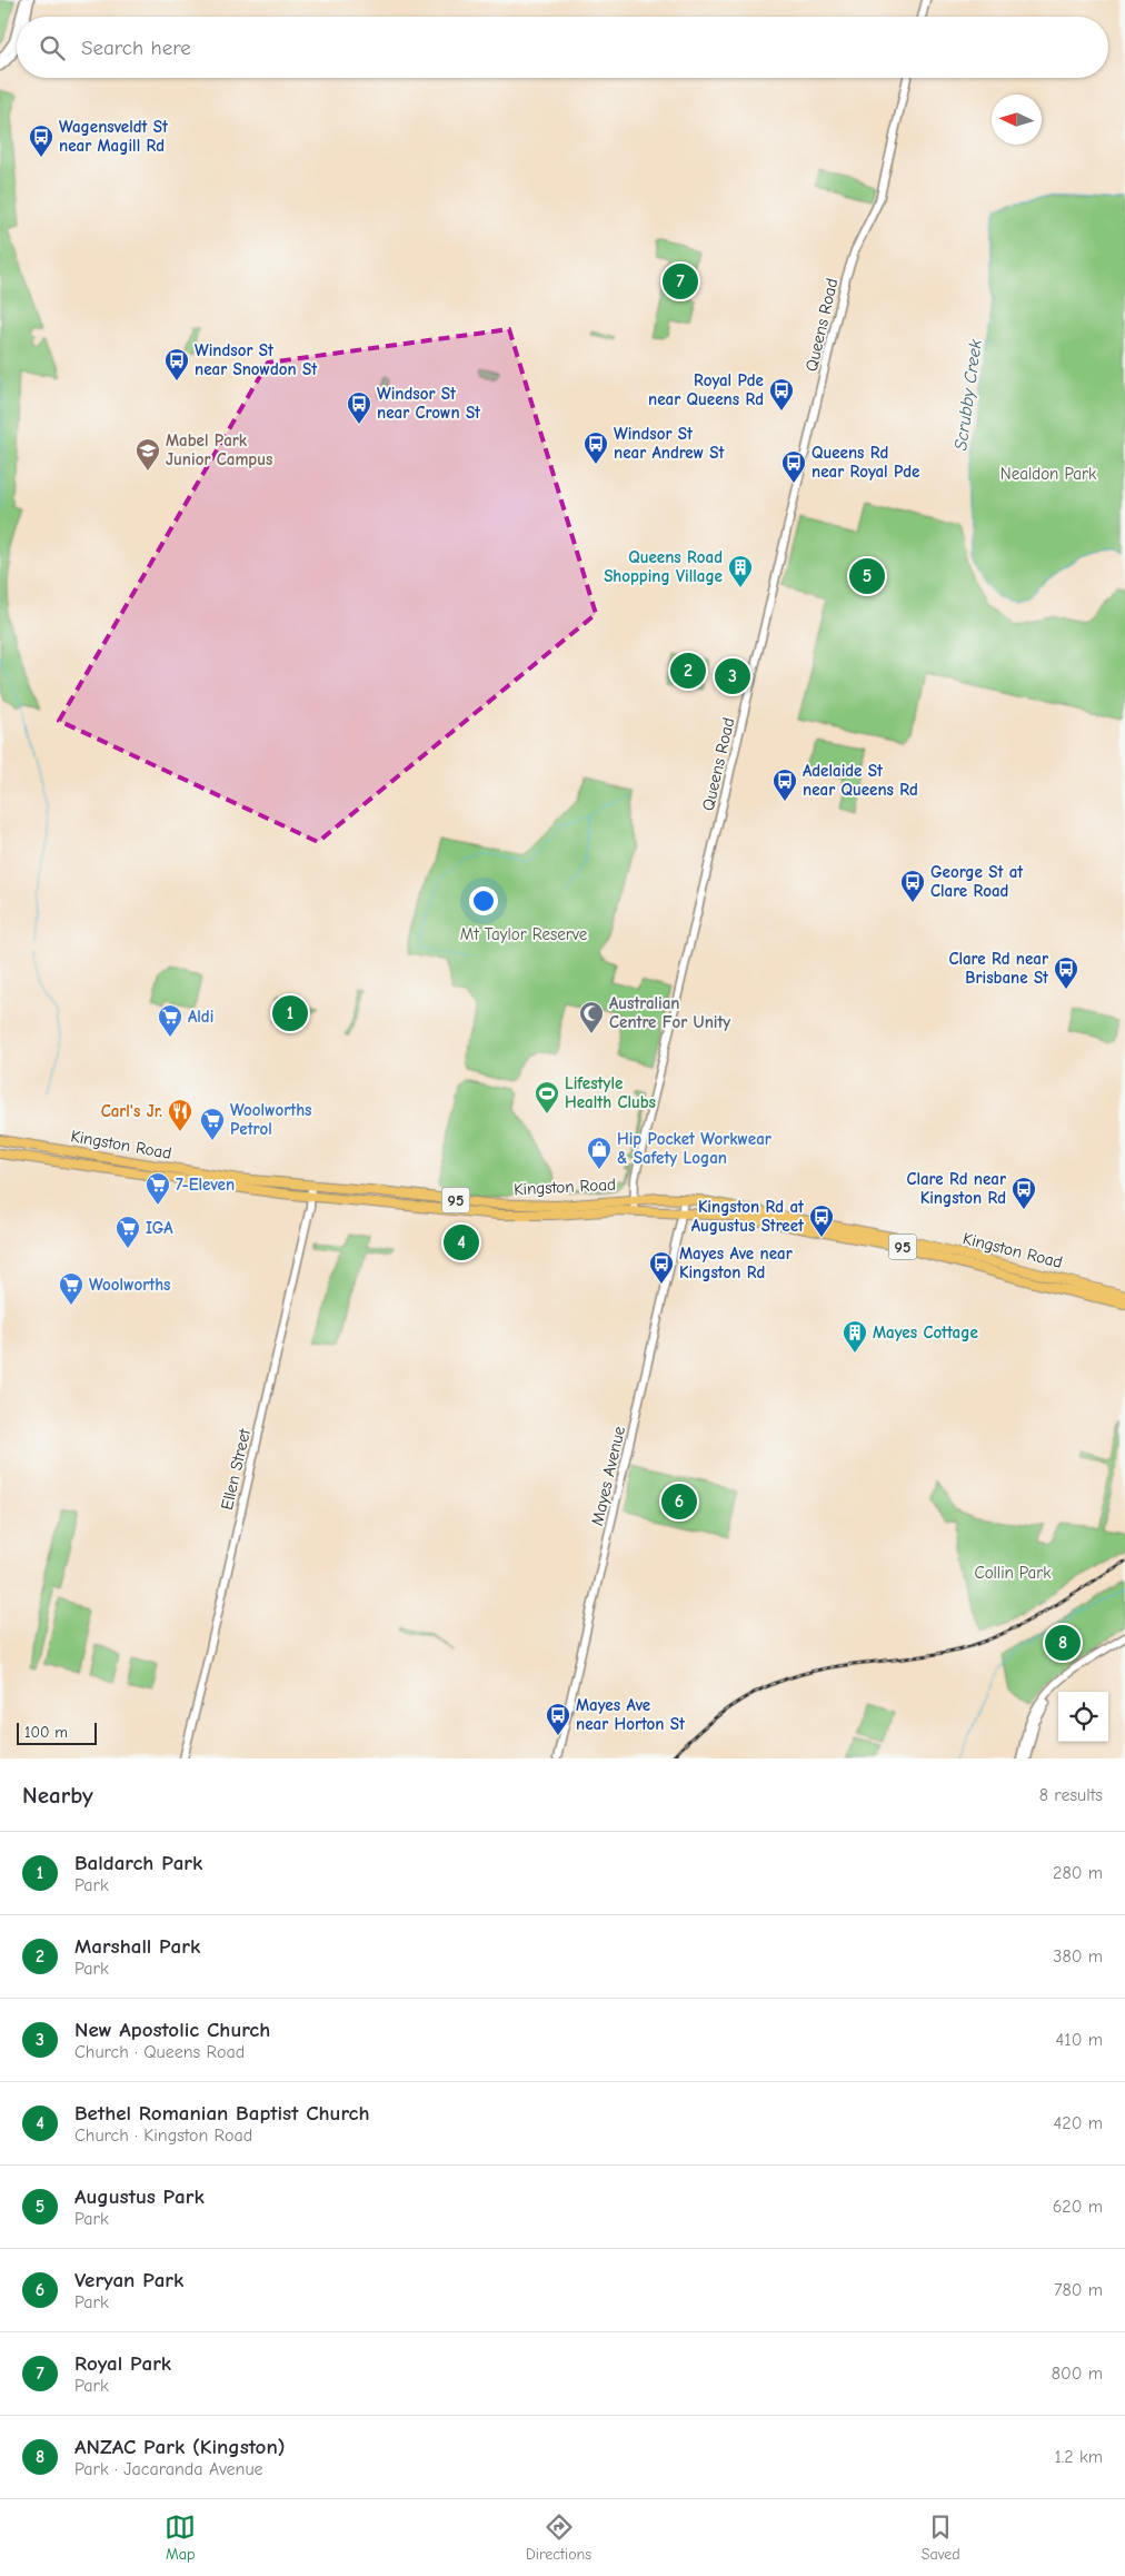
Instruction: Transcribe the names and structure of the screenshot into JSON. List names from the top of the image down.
{
  "streets": {
    "main road": ["Kingston Road", "95"],
    "street": ["Queens Road", "Ellen Street", "Mayes Avenue"]
  },
  "crossings": [
    ["Queens Road", "Kingston Road"],
    ["Kingston Road", "Ellen Street"],
    ["Kingston Road", "Mayes Avenue"]
  ],
  "water": ["Scrubby Creek"],
  "parks": ["Nealdon Park", "Mt Taylor Reserve", "Collin Park"],
  "places": {
    "bus stop": [
      "Wagensveldt St near Magill Rd",
      "Windsor St near Snowdon St",
      "Royal Pde near Queens Rd",
      "Windsor St near Crown St",
      "Windsor St near Andrew St",
      "Queens Rd near Royal Pde",
      "Adelaide St near Queens Rd",
      "George St at Clare Road",
      "Clare Rd near Brisbane St",
      "Clare Rd near Kingston Rd",
      "Kingston Rd at Augustus Street",
      "Mayes Ave near Kingston Rd",
      "Mayes Ave near Horton St"
    ],
    "school or university": ["Mabel Park Junior Campus"],
    "building": ["Queens Road Shopping Village", "Mayes Cottage"],
    "mosque": ["Australian Centre For Unity"],
    "supermarket": [
      "Aldi",
      "Woolworths Petrol",
      "7-Eleven",
      "IGA",
      "Woolworths"
    ],
    "sports": ["Lifestyle Health Clubs"],
    "restaurant": ["Carl's Jr."],
    "shop": ["Hip Pocket Workwear & Safety Logan"]
  },
  "scale_bar": "100 m",
  "north": "left",
  "page": {
    "search": "Search here",
    "pins": [
      "7",
      "5",
      "2",
      "3",
      "1",
      "4",
      "6",
      "8"
    ],
    "scale": "100 m",
    "heading": ["Nearby", "8 results"],
    "list": [
      {
        "mark": "1",
        "name": "Baldarch Park",
        "note": "Park",
        "value": "280 m"
      },
      {
        "mark": "2",
        "name": "Marshall Park",
        "note": "Park",
        "value": "380 m"
      },
      {
        "mark": "3",
        "name": "New Apostolic Church",
        "note": "Church · Queens Road",
        "value": "410 m"
      },
      {
        "mark": "4",
        "name": "Bethel Romanian Baptist Church",
        "note": "Church · Kingston Road",
        "value": "420 m"
      },
      {
        "mark": "5",
        "name": "Augustus Park",
        "note": "Park",
        "value": "620 m"
      },
      {
        "mark": "6",
        "name": "Veryan Park",
        "note": "Park",
        "value": "780 m"
      },
      {
        "mark": "7",
        "name": "Royal Park",
        "note": "Park",
        "value": "800 m"
      },
      {
        "mark": "8",
        "name": "ANZAC Park (Kingston)",
        "note": "Park · Jacaranda Avenue",
        "value": "1.2 km"
      }
    ],
    "nav": ["Map", "Directions", "Saved"]
  }
}
